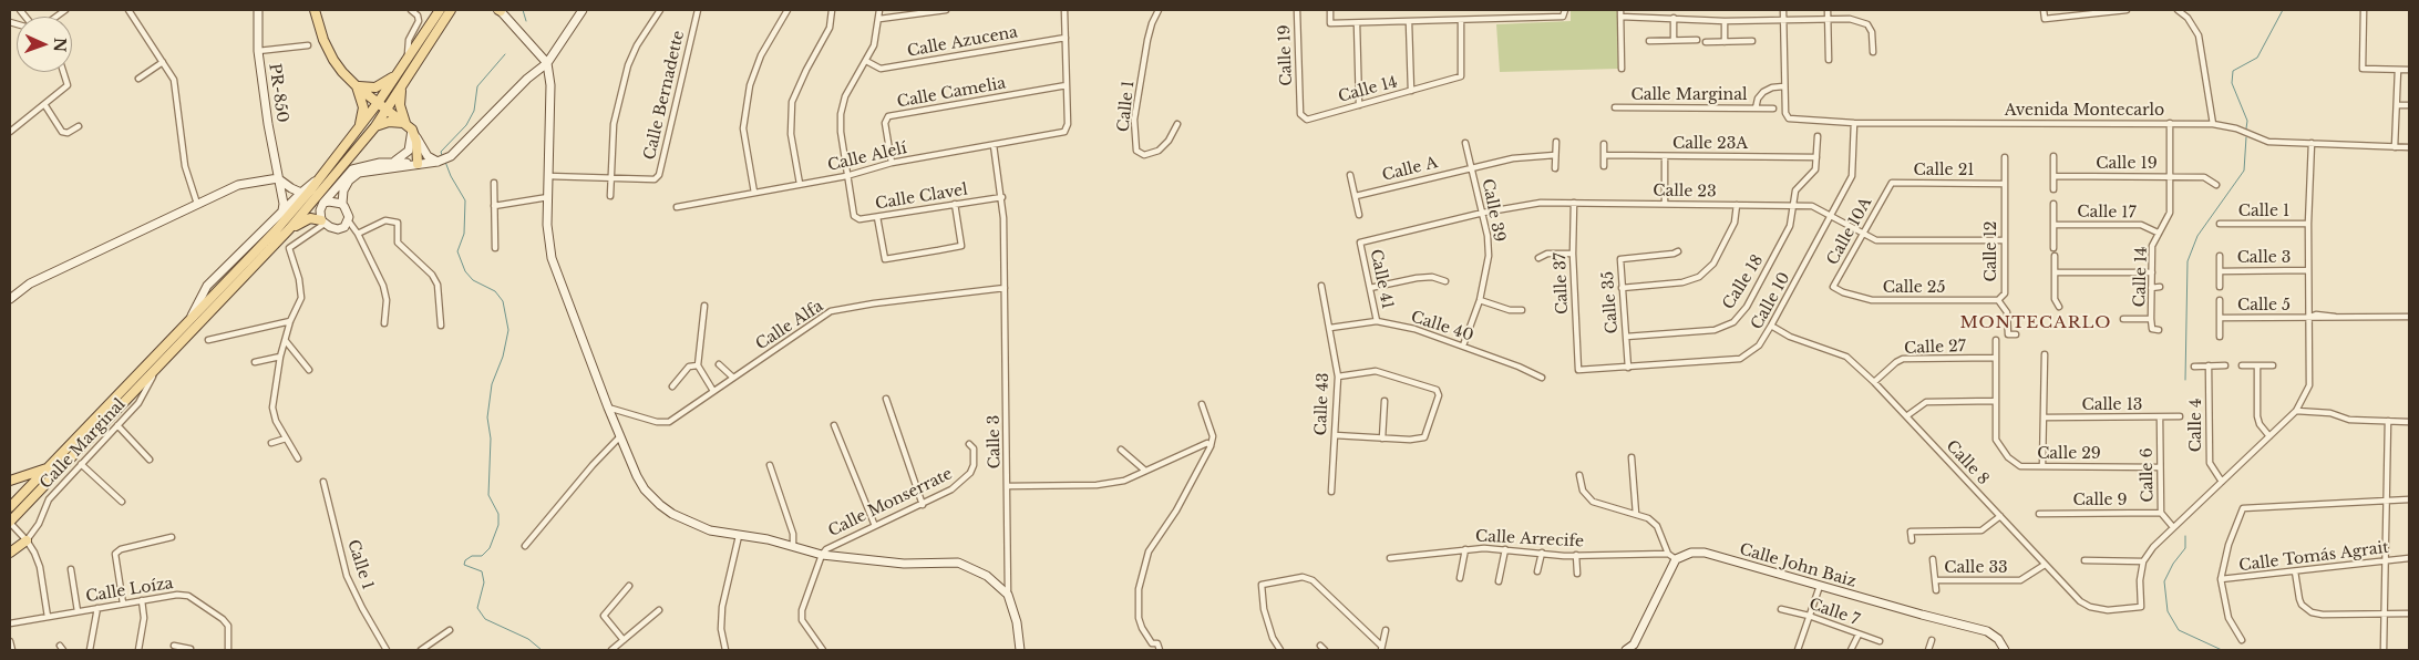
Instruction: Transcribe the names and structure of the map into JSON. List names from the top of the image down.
{
  "streets": {
    "street": [
      "Calle Azucena",
      "Calle 19",
      "Calle 14",
      "PR-850",
      "Calle Camelia",
      "Calle Bernadette",
      "Calle Marginal",
      "Calle 1",
      "Avenida Montecarlo",
      "Calle 23A",
      "Calle Alelí",
      "Calle A",
      "Calle 21",
      "Calle 23",
      "Calle Clavel",
      "Calle 39",
      "Calle 17",
      "Calle 10A",
      "Calle 12",
      "Calle 3",
      "Calle 41",
      "Calle 18",
      "Calle 37",
      "Calle 25",
      "Calle 10",
      "Calle 35",
      "Calle 5",
      "Calle Alfa",
      "Calle 40",
      "Calle 27",
      "Calle 43",
      "Calle 13",
      "Calle 4",
      "Calle 29",
      "Calle 8",
      "Calle 6",
      "Calle 9",
      "Calle Monserrate",
      "Calle Arrecife",
      "Calle Tomás Agrait",
      "Calle John Baiz",
      "Calle 33",
      "Calle Loíza",
      "Calle 7"
    ]
  },
  "crossings": [
    ["Calle 19", "Calle 14"],
    ["Calle 14", "Avenida Montecarlo"],
    ["Calle 14", "Calle 17"],
    ["Calle Camelia", "Calle Alelí"],
    ["Calle Marginal", "Avenida Montecarlo"],
    ["Avenida Montecarlo", "Calle 10"],
    ["Calle 23A", "Calle 18"],
    ["Calle Alelí", "Calle Clavel"],
    ["Calle Alelí", "Calle 3"],
    ["Calle A", "Calle 39"],
    ["Calle 21", "Calle 10A"],
    ["Calle 21", "Calle 12"],
    ["Calle 23", "Calle 39"],
    ["Calle 23", "Calle 10A"],
    ["Calle 23", "Calle 12"],
    ["Calle 23", "Calle 41"],
    ["Calle 23", "Calle 18"],
    ["Calle 23", "Calle 37"],
    ["Calle 23", "Calle 10"],
    ["Calle Clavel", "Calle 3"],
    ["Calle 39", "Calle 40"],
    ["Calle 10A", "Calle 25"],
    ["Calle 12", "Calle 25"],
    ["Calle 3", "Calle Alfa"],
    ["Calle 41", "Calle 40"],
    ["Calle 18", "Calle 35"],
    ["Calle 37", "Calle 10"],
    ["Calle 10", "Calle 35"],
    ["Calle 10", "Calle 8"],
    ["Calle 40", "Calle 43"],
    ["Calle 27", "Calle 29"],
    ["Calle 27", "Calle 8"],
    ["Calle 13", "Calle 6"],
    ["Calle 29", "Calle 6"],
    ["Calle 8", "Calle 33"],
    ["Calle 6", "Calle 9"]
  ],
  "districts": ["MONTECARLO"],
  "north": "right"
}
